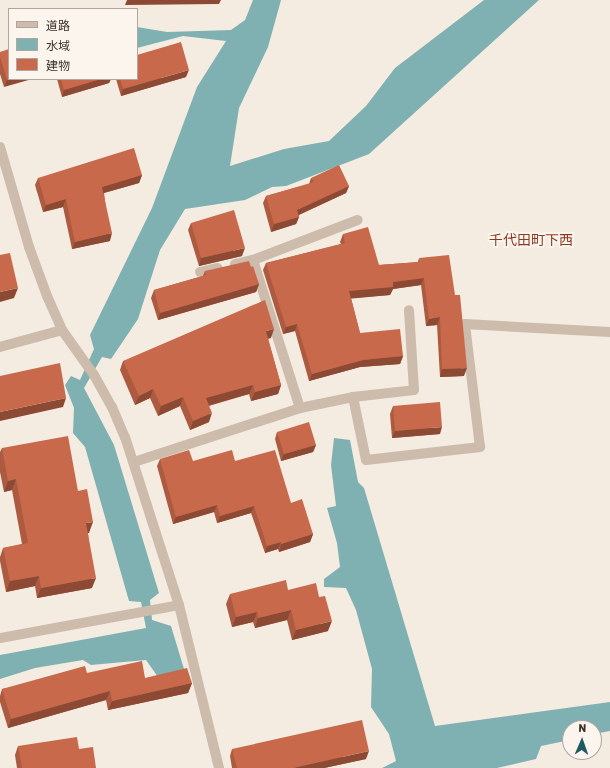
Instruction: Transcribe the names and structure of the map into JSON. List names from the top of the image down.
{
  "districts": ["千代田町下西"],
  "legend": ["道路", "水域", "建物"],
  "north": "top"
}
